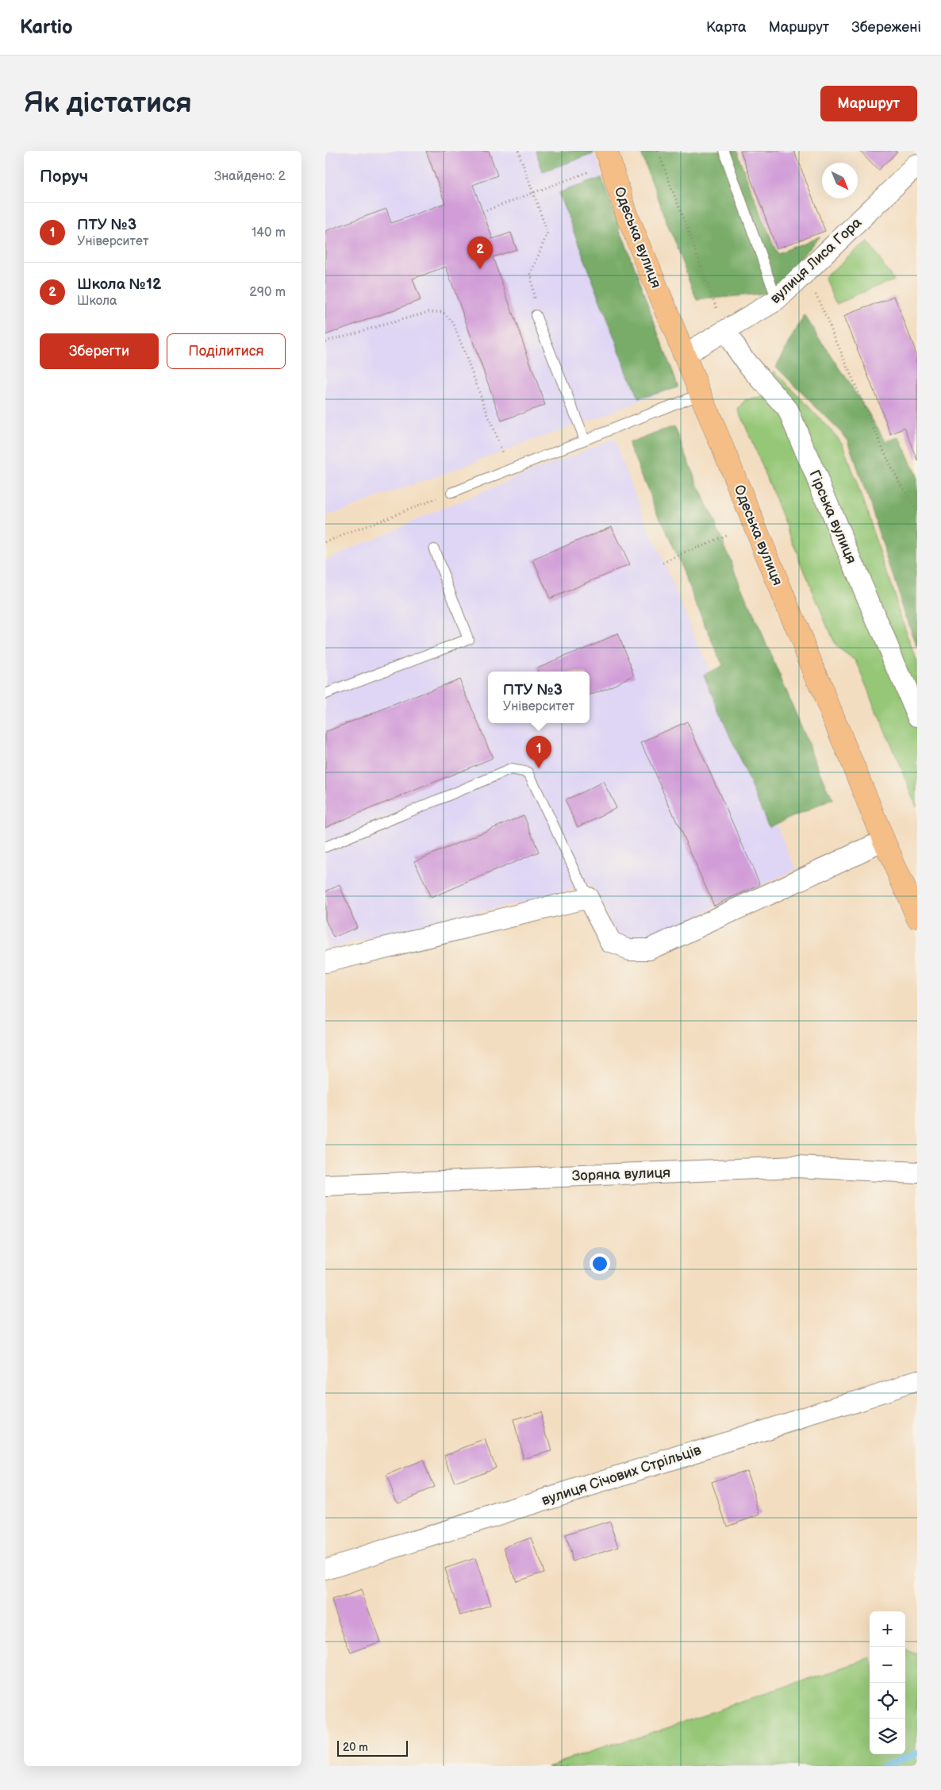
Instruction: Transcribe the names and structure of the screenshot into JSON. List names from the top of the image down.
{
  "streets": {
    "main road": ["Одеська вулиця"],
    "street": [
      "вулиця Лиса Гора",
      "Гірська вулиця",
      "Зоряна вулиця",
      "вулиця Січових Стрільців"
    ]
  },
  "crossings": [
    ["Одеська вулиця", "вулиця Лиса Гора"],
    ["вулиця Лиса Гора", "Гірська вулиця"]
  ],
  "scale_bar": "20 m",
  "north": "bottom right",
  "page": {
    "header": "Kartio",
    "nav": ["Карта", "Маршрут", "Збережені"],
    "buttons": [
      "Маршрут",
      ["Зберегти", "Поділитися"]
    ],
    "title": "Як дістатися",
    "heading": ["Поруч", "Знайдено: 2"],
    "list": [
      {
        "mark": "1",
        "name": "ПТУ №3",
        "note": "Університет",
        "value": "140 m"
      },
      {
        "mark": "2",
        "name": "Школа №12",
        "note": "Школа",
        "value": "290 m"
      }
    ],
    "pins": ["2", "1"],
    "popup": ["ПТУ №3", "Університет"],
    "map_buttons": ["+", "−"],
    "scale": "20 m"
  }
}
